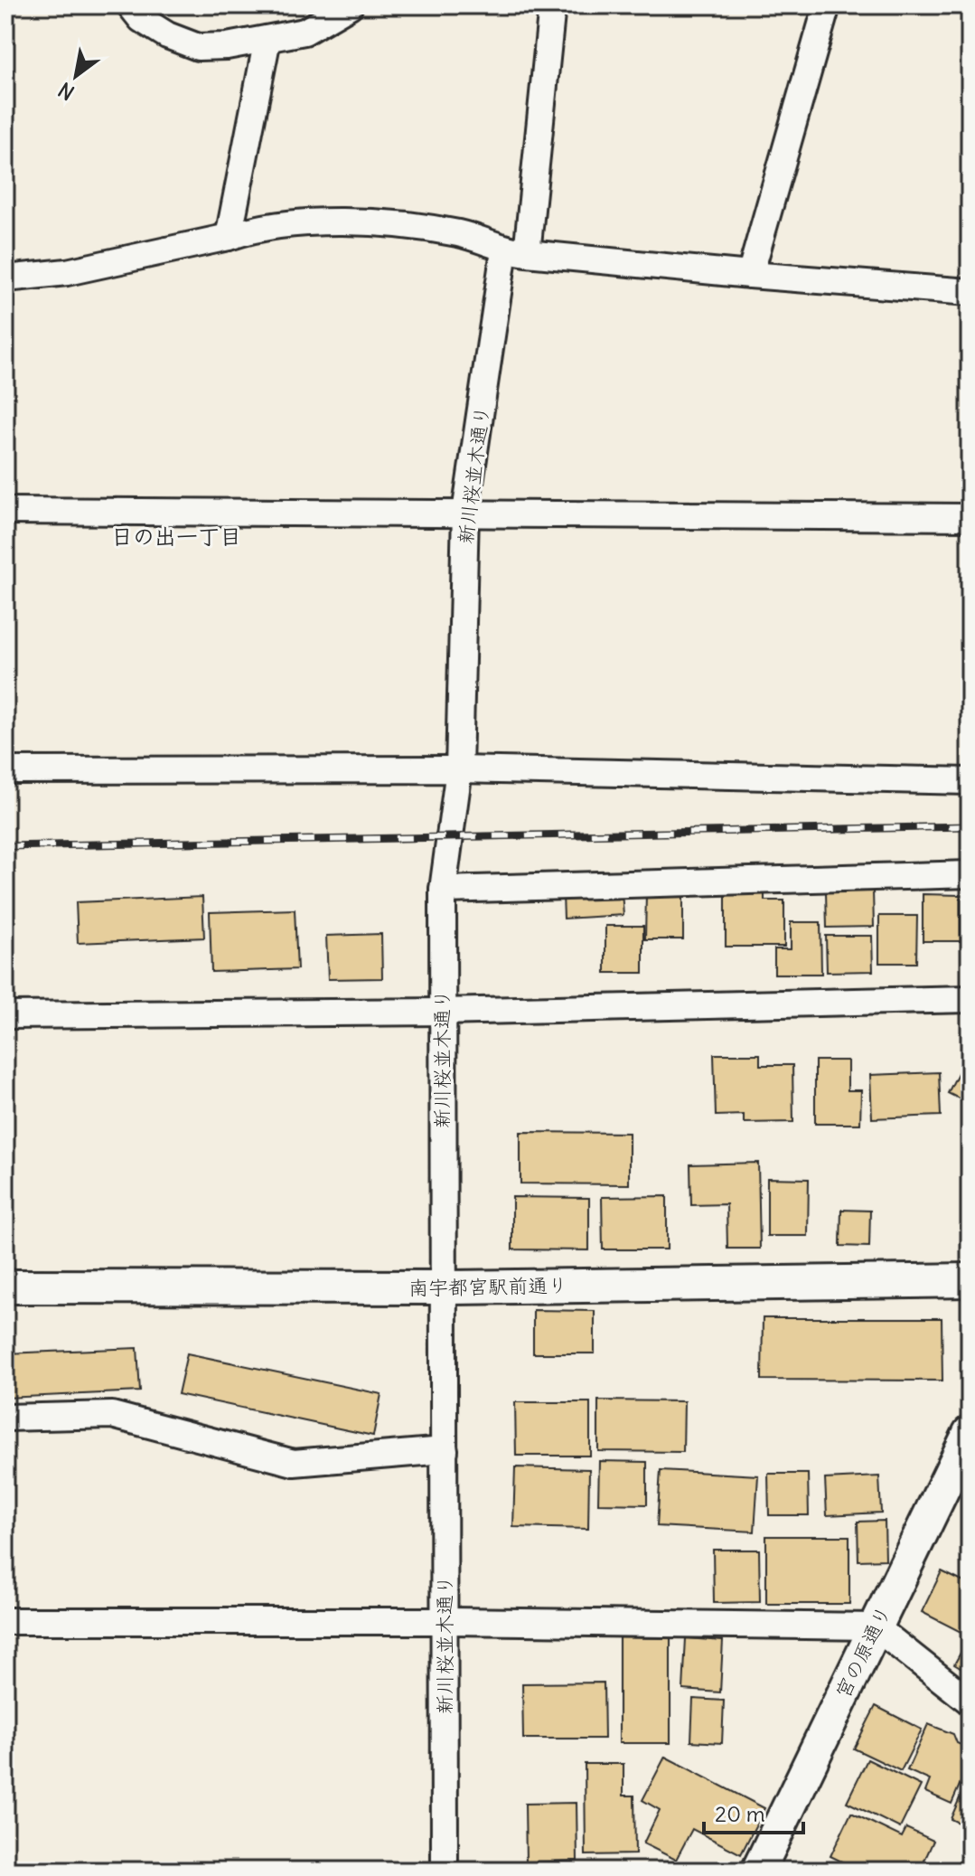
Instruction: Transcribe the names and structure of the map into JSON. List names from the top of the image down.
{
  "streets": {
    "street": ["新川桜並木通り", "南宇都宮駅前通り", "宮の原通り"]
  },
  "crossings": [
    ["新川桜並木通り", "南宇都宮駅前通り"]
  ],
  "districts": ["日の出一丁目"],
  "scale_bar": "20 m",
  "north": "bottom left"
}
